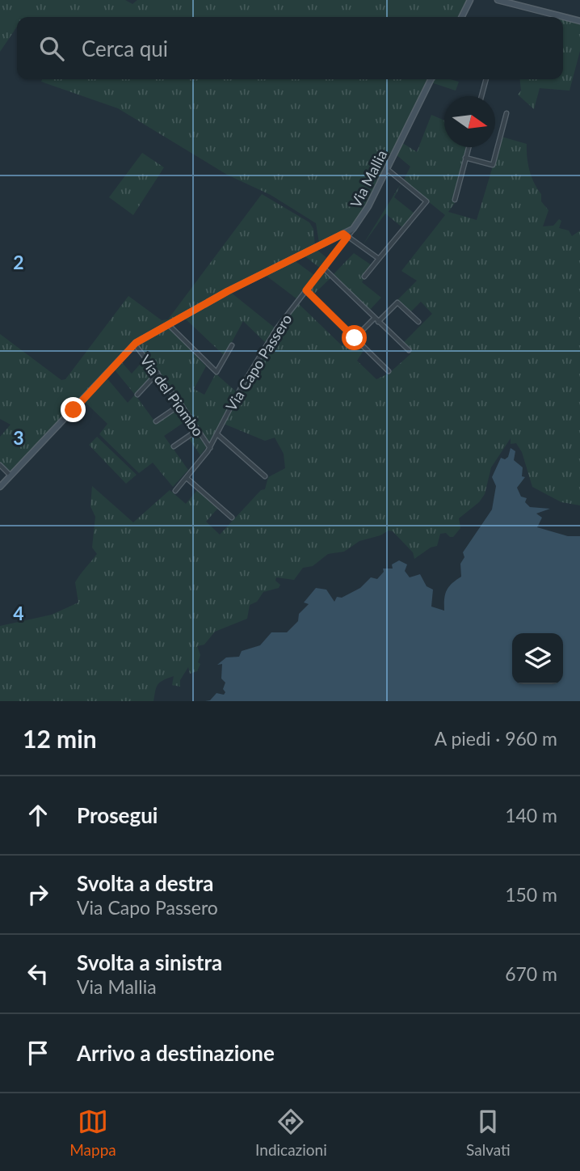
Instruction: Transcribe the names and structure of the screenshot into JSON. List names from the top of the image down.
{
  "streets": {
    "street": ["Via Mallia", "Via Capo Passero", "Via del Piombo"]
  },
  "crossings": [
    ["Via Mallia", "Via Capo Passero"],
    ["Via Mallia", "Via del Piombo"],
    ["Via Capo Passero", "Via del Piombo"]
  ],
  "north": "right",
  "page": {
    "search": "Cerca qui",
    "heading": ["12 min", "A piedi · 960 m"],
    "list": [
      ["Prosegui", "140 m"],
      ["Svolta a destra", "Via Capo Passero", "150 m"],
      ["Svolta a sinistra", "Via Mallia", "670 m"],
      "Arrivo a destinazione"
    ],
    "nav": ["Mappa", "Indicazioni", "Salvati"]
  },
  "grid": {
    "rows": ["2", "3", "4"]
  }
}
